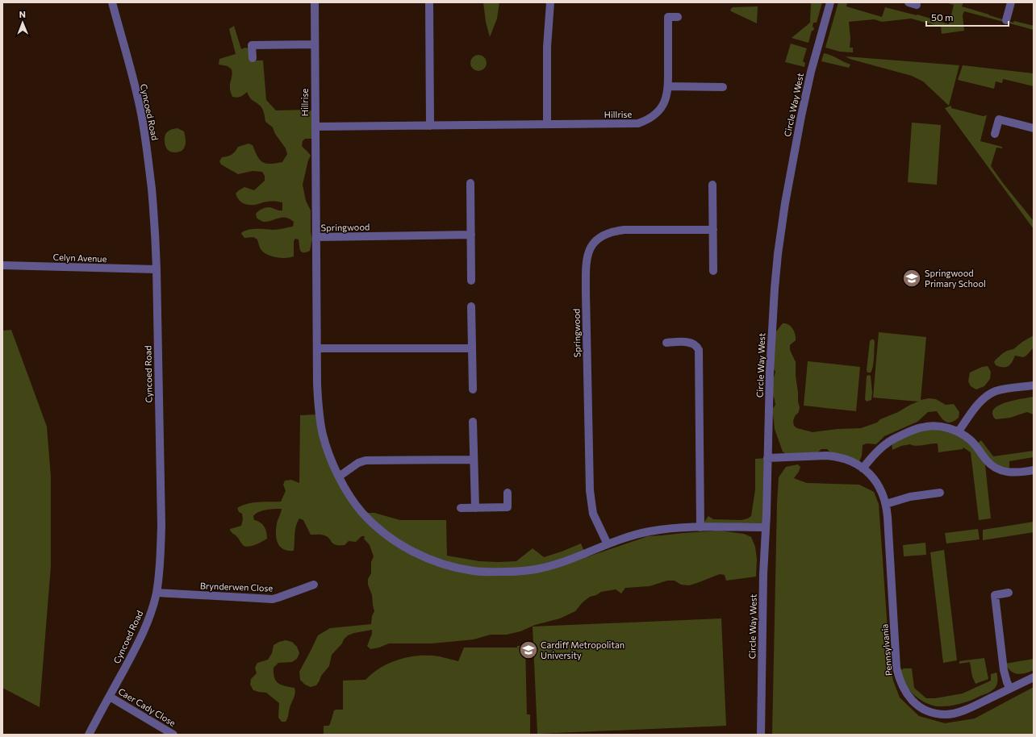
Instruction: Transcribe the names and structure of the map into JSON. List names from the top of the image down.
{
  "streets": {
    "street": [
      "Hillrise",
      "Circle Way West",
      "Cyncoed Road",
      "Springwood",
      "Celyn Avenue",
      "Brynderwen Close",
      "Pennsylvania",
      "Caer Cady Close"
    ]
  },
  "crossings": [
    ["Hillrise", "Springwood"],
    ["Circle Way West", "Springwood"],
    ["Circle Way West", "Pennsylvania"],
    ["Cyncoed Road", "Celyn Avenue"],
    ["Cyncoed Road", "Brynderwen Close"],
    ["Cyncoed Road", "Caer Cady Close"]
  ],
  "places": {
    "school or university": ["Springwood Primary School", "Cardiff Metropolitan University"]
  },
  "scale_bar": "50 m",
  "north": "top"
}
